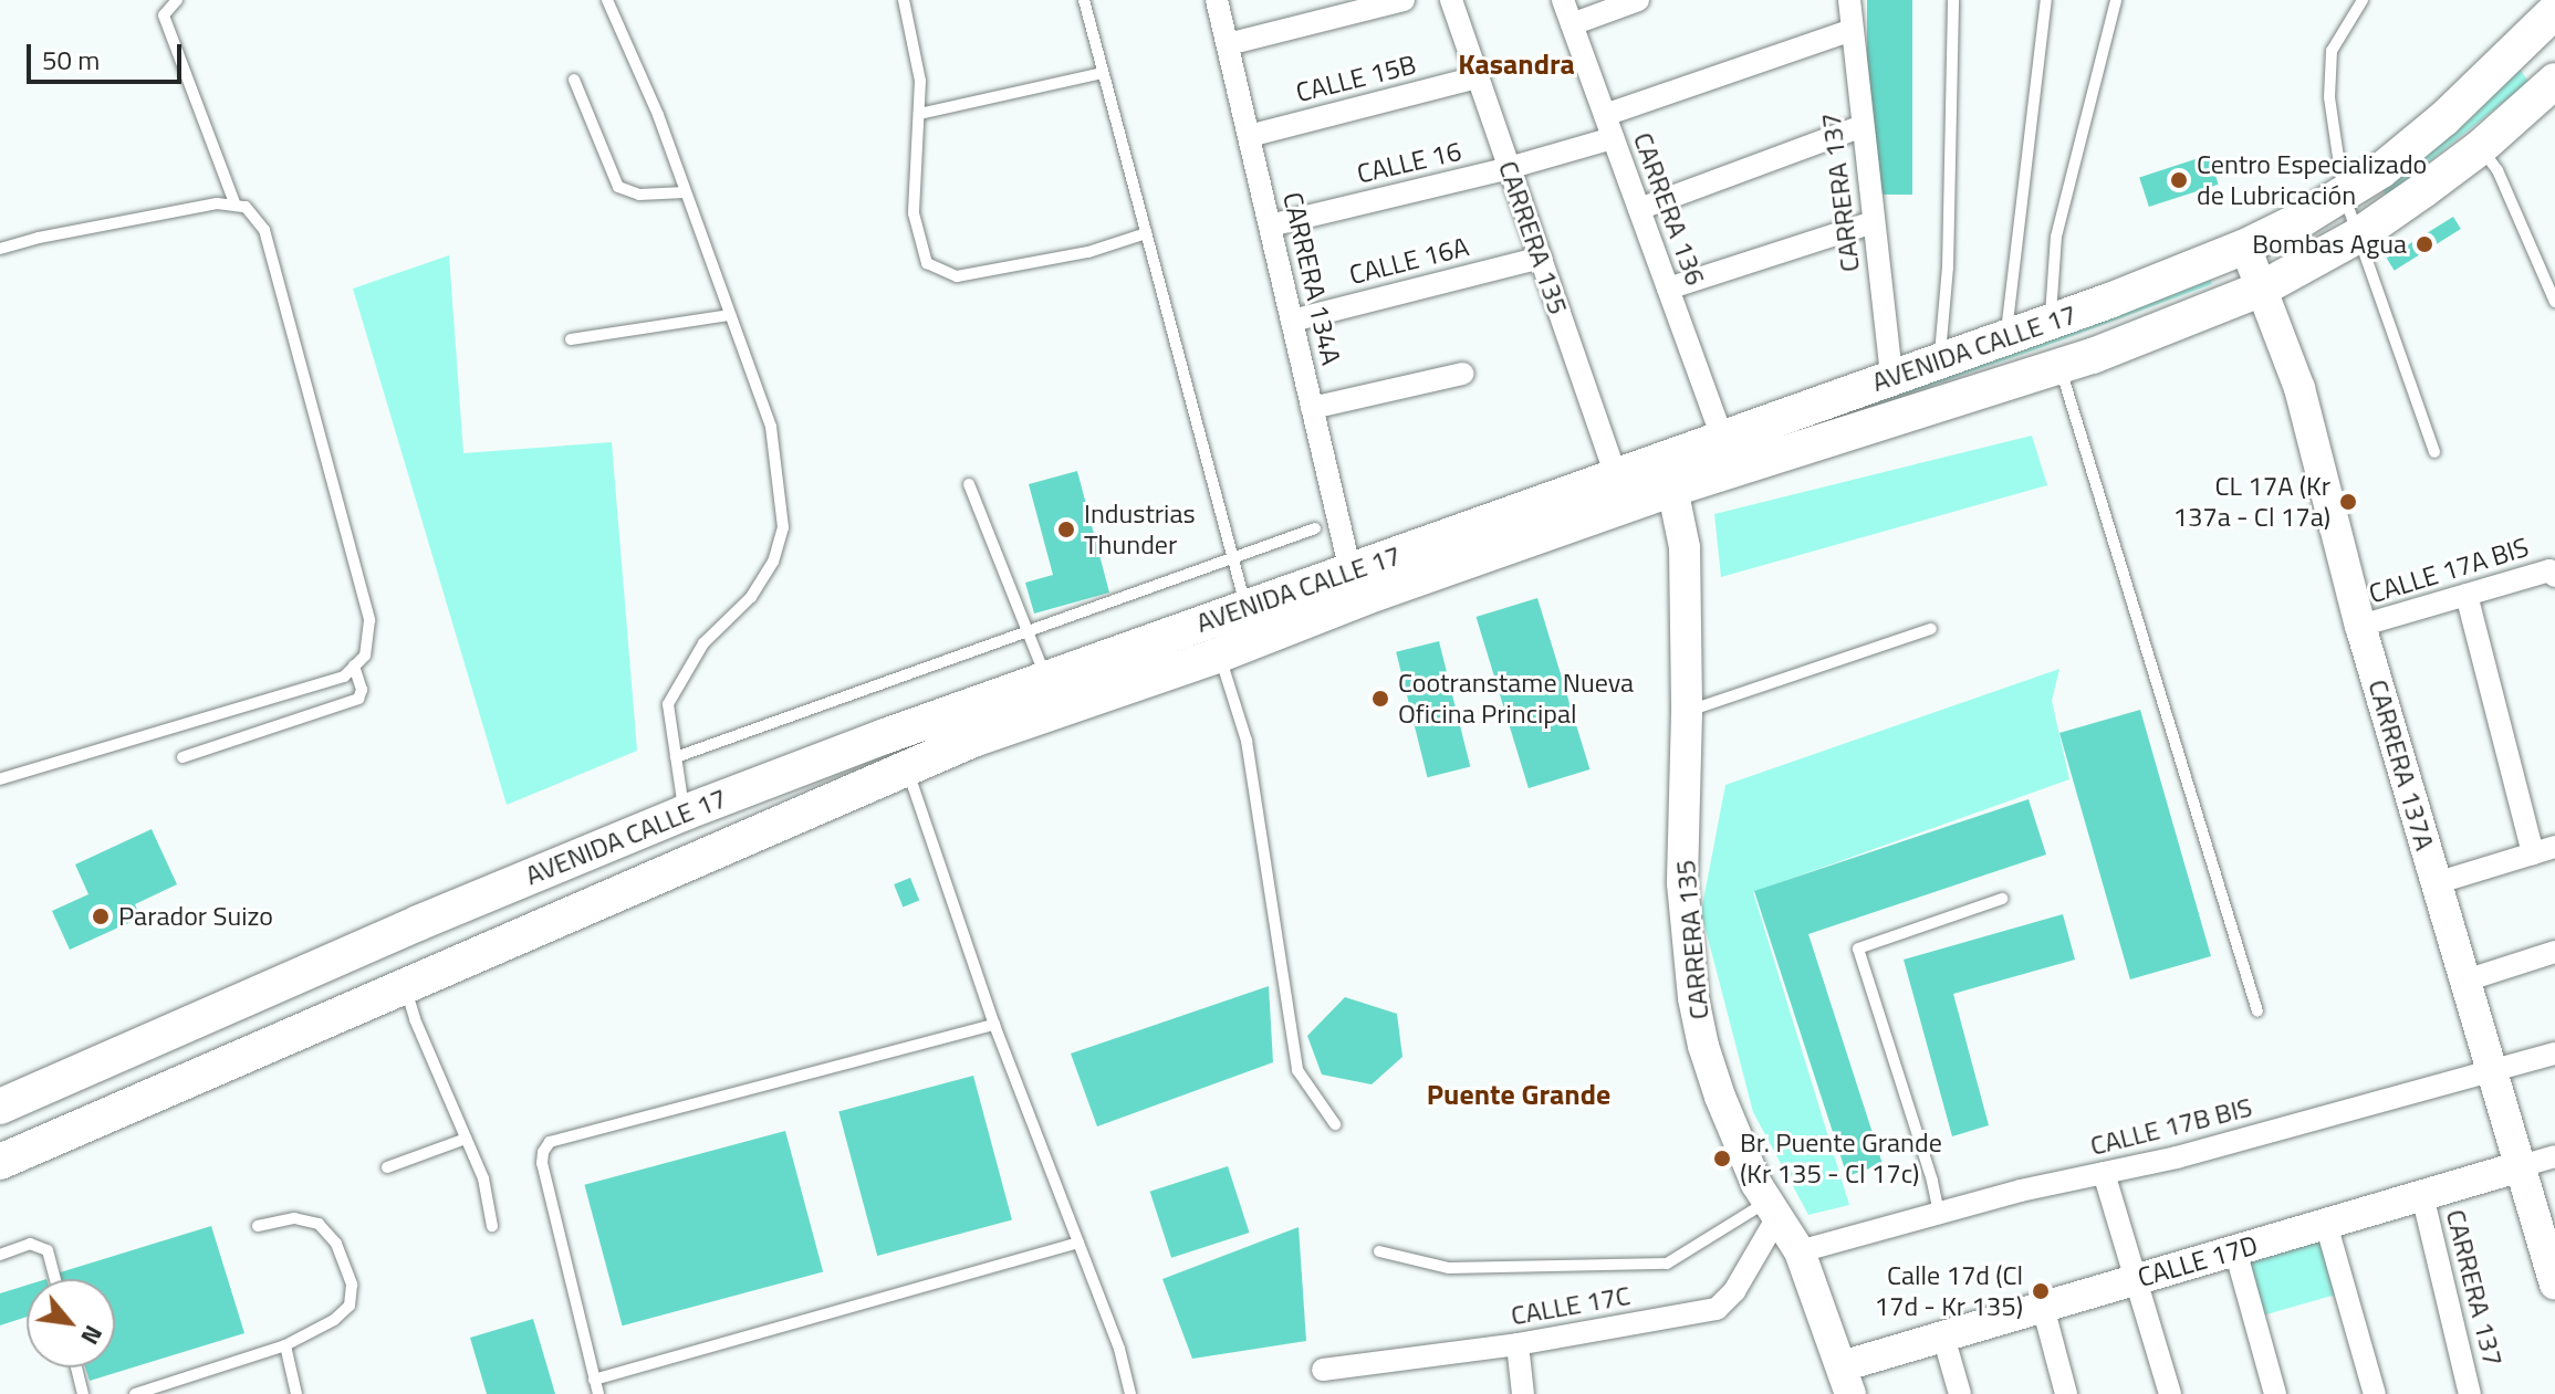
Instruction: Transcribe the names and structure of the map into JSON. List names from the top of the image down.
{
  "streets": {
    "main road": ["AVENIDA CALLE 17"],
    "street": [
      "CALLE 15B",
      "CALLE 16",
      "CARRERA 137",
      "CARRERA 136",
      "CARRERA 135",
      "CALLE 16A",
      "CARRERA 134A",
      "CALLE 17A BIS",
      "CARRERA 137A",
      "CALLE 17B BIS",
      "CALLE 17D",
      "CALLE 17C"
    ]
  },
  "crossings": [
    ["CALLE 15B", "CARRERA 135"],
    ["CALLE 15B", "CARRERA 134A"],
    ["CALLE 16", "CARRERA 136"],
    ["CALLE 16", "CARRERA 135"],
    ["CALLE 16", "CARRERA 134A"],
    ["CARRERA 137", "AVENIDA CALLE 17"],
    ["CARRERA 137", "CALLE 17D"],
    ["CARRERA 136", "AVENIDA CALLE 17"],
    ["CARRERA 135", "CALLE 16A"],
    ["CARRERA 135", "AVENIDA CALLE 17"],
    ["CARRERA 135", "CALLE 17B BIS"],
    ["CARRERA 135", "CALLE 17D"],
    ["CARRERA 135", "CALLE 17C"],
    ["CALLE 16A", "CARRERA 134A"],
    ["CARRERA 134A", "AVENIDA CALLE 17"],
    ["AVENIDA CALLE 17", "CARRERA 137A"],
    ["CALLE 17A BIS", "CARRERA 137A"],
    ["CARRERA 137A", "CALLE 17B BIS"],
    ["CARRERA 137A", "CALLE 17D"]
  ],
  "districts": ["Kasandra", "Puente Grande"],
  "places": [
    "Centro Especializado de Lubricación",
    "Bombas Agua",
    "CL 17A (Kr 137a - Cl 17a)",
    "Industrias Thunder",
    "Cootranstame Nueva Oficina Principal",
    "Parador Suizo",
    "Br. Puente Grande (Kr 135 - Cl 17c)",
    "Calle 17d (Cl 17d - Kr 135)"
  ],
  "scale_bar": "50 m",
  "north": "bottom right"
}
